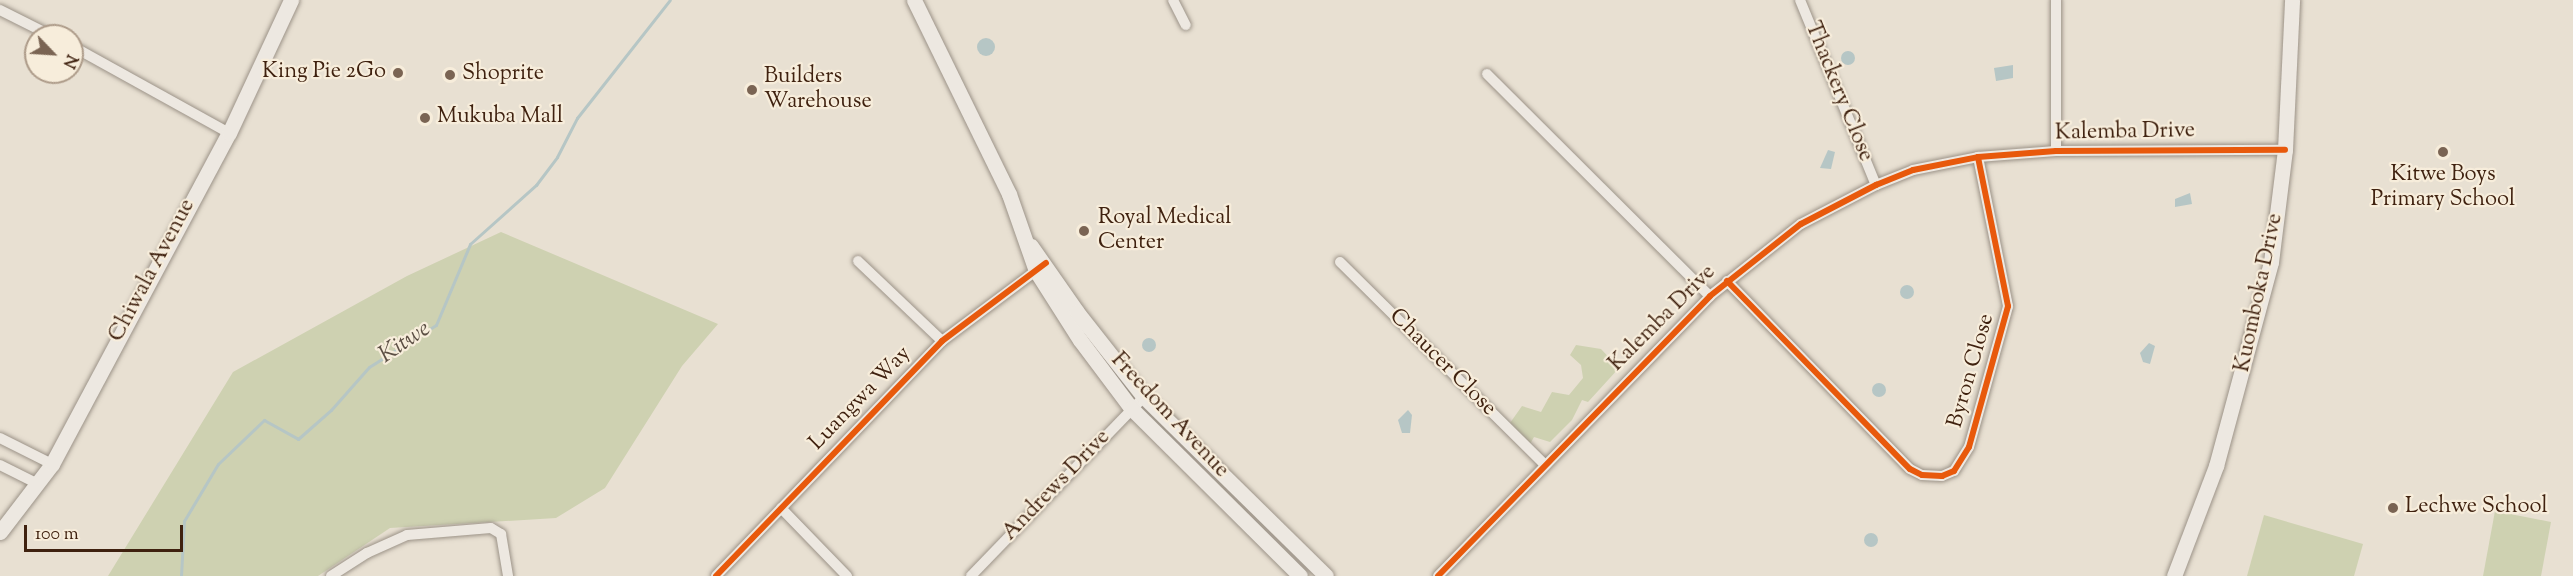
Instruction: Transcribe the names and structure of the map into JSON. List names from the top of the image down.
{
  "streets": {
    "main road": ["Chiwala Avenue", "Kuomboka Drive", "Freedom Avenue"],
    "street": [
      "Thackery Close",
      "Kalemba Drive",
      "Chaucer Close",
      "Byron Close",
      "Luangwa Way",
      "Andrews Drive"
    ]
  },
  "crossings": [
    ["Thackery Close", "Kalemba Drive"],
    ["Kalemba Drive", "Kuomboka Drive"],
    ["Kalemba Drive", "Chaucer Close"],
    ["Kalemba Drive", "Byron Close"],
    ["Luangwa Way", "Freedom Avenue"],
    ["Freedom Avenue", "Andrews Drive"]
  ],
  "water": ["Kitwe"],
  "places": [
    "King Pie 2Go",
    "Shoprite",
    "Builders Warehouse",
    "Mukuba Mall",
    "Kitwe Boys Primary School",
    "Royal Medical Center",
    "Lechwe School"
  ],
  "scale_bar": "100 m",
  "north": "bottom right"
}
